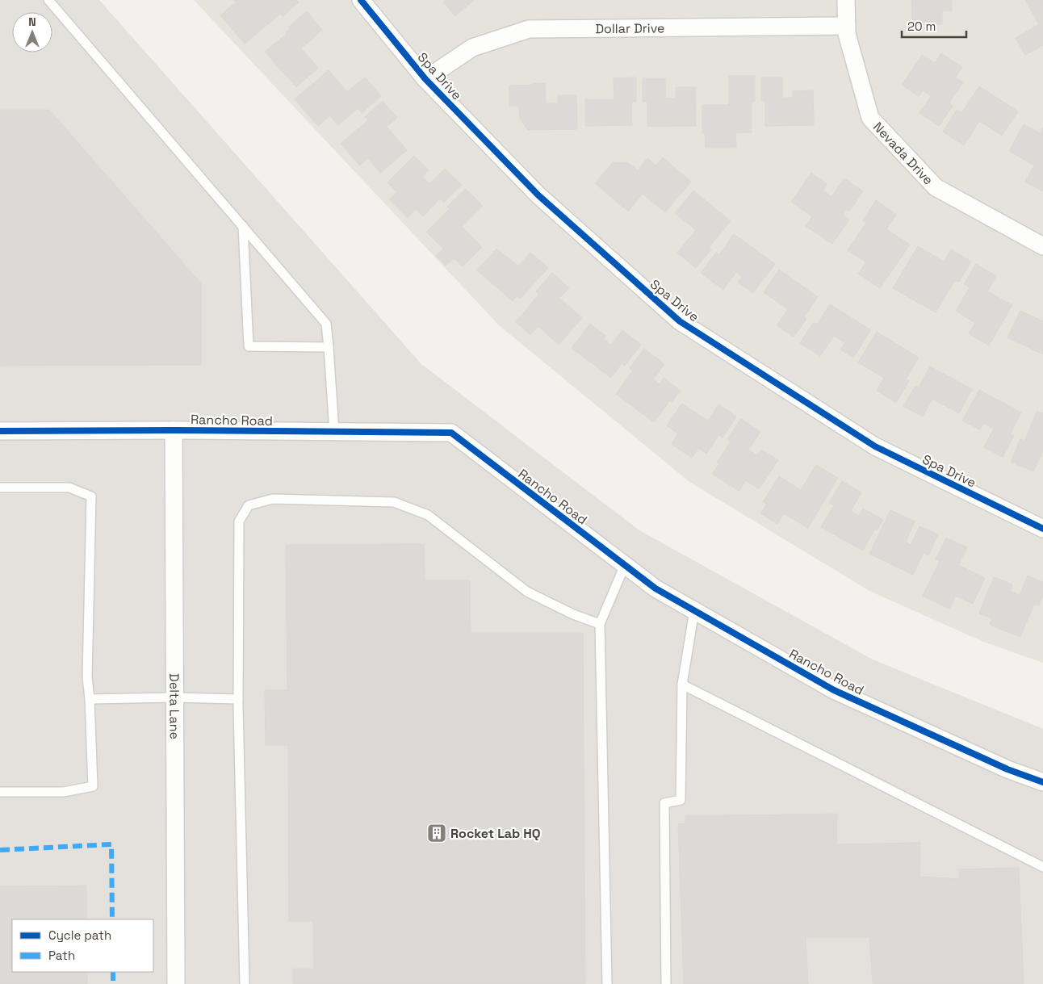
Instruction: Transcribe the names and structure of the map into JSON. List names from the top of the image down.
{
  "streets": {
    "street": [
      "Dollar Drive",
      "Spa Drive",
      "Nevada Drive",
      "Rancho Road",
      "Delta Lane"
    ]
  },
  "crossings": [
    ["Dollar Drive", "Spa Drive"],
    ["Dollar Drive", "Nevada Drive"],
    ["Rancho Road", "Delta Lane"]
  ],
  "places": {
    "building": ["Rocket Lab HQ"]
  },
  "legend": ["Cycle path", "Path"],
  "scale_bar": "20 m",
  "north": "top"
}
